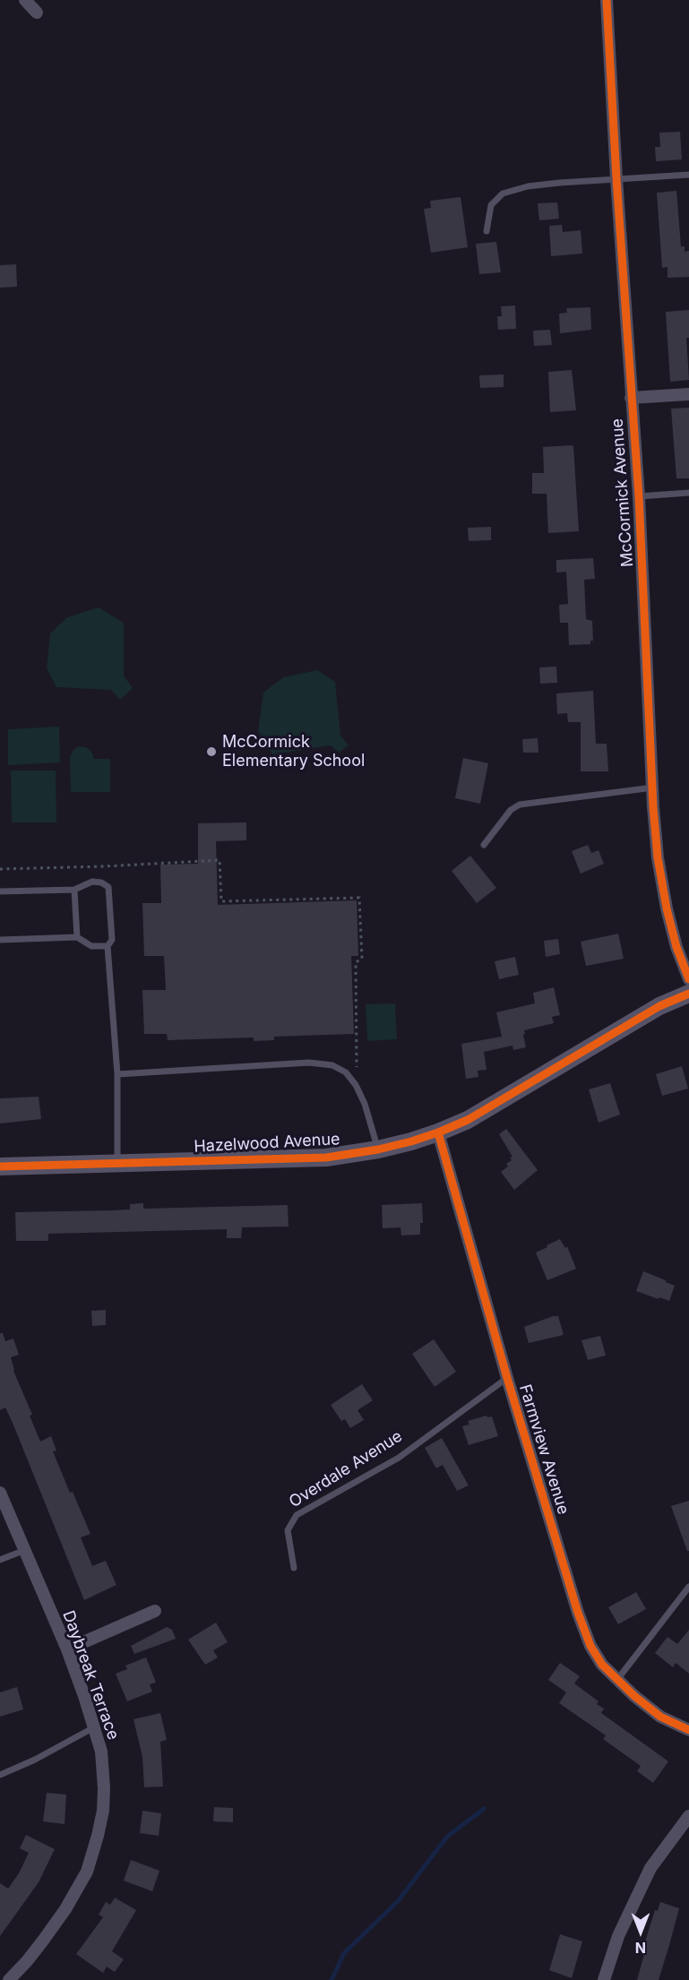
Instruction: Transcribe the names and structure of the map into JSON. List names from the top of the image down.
{
  "streets": {
    "street": [
      "McCormick Avenue",
      "Hazelwood Avenue",
      "Farmview Avenue",
      "Daybreak Terrace"
    ],
    "lane": ["Overdale Avenue"]
  },
  "crossings": [
    ["Hazelwood Avenue", "Farmview Avenue"],
    ["Farmview Avenue", "Overdale Avenue"]
  ],
  "places": ["McCormick Elementary School"],
  "north": "bottom"
}
